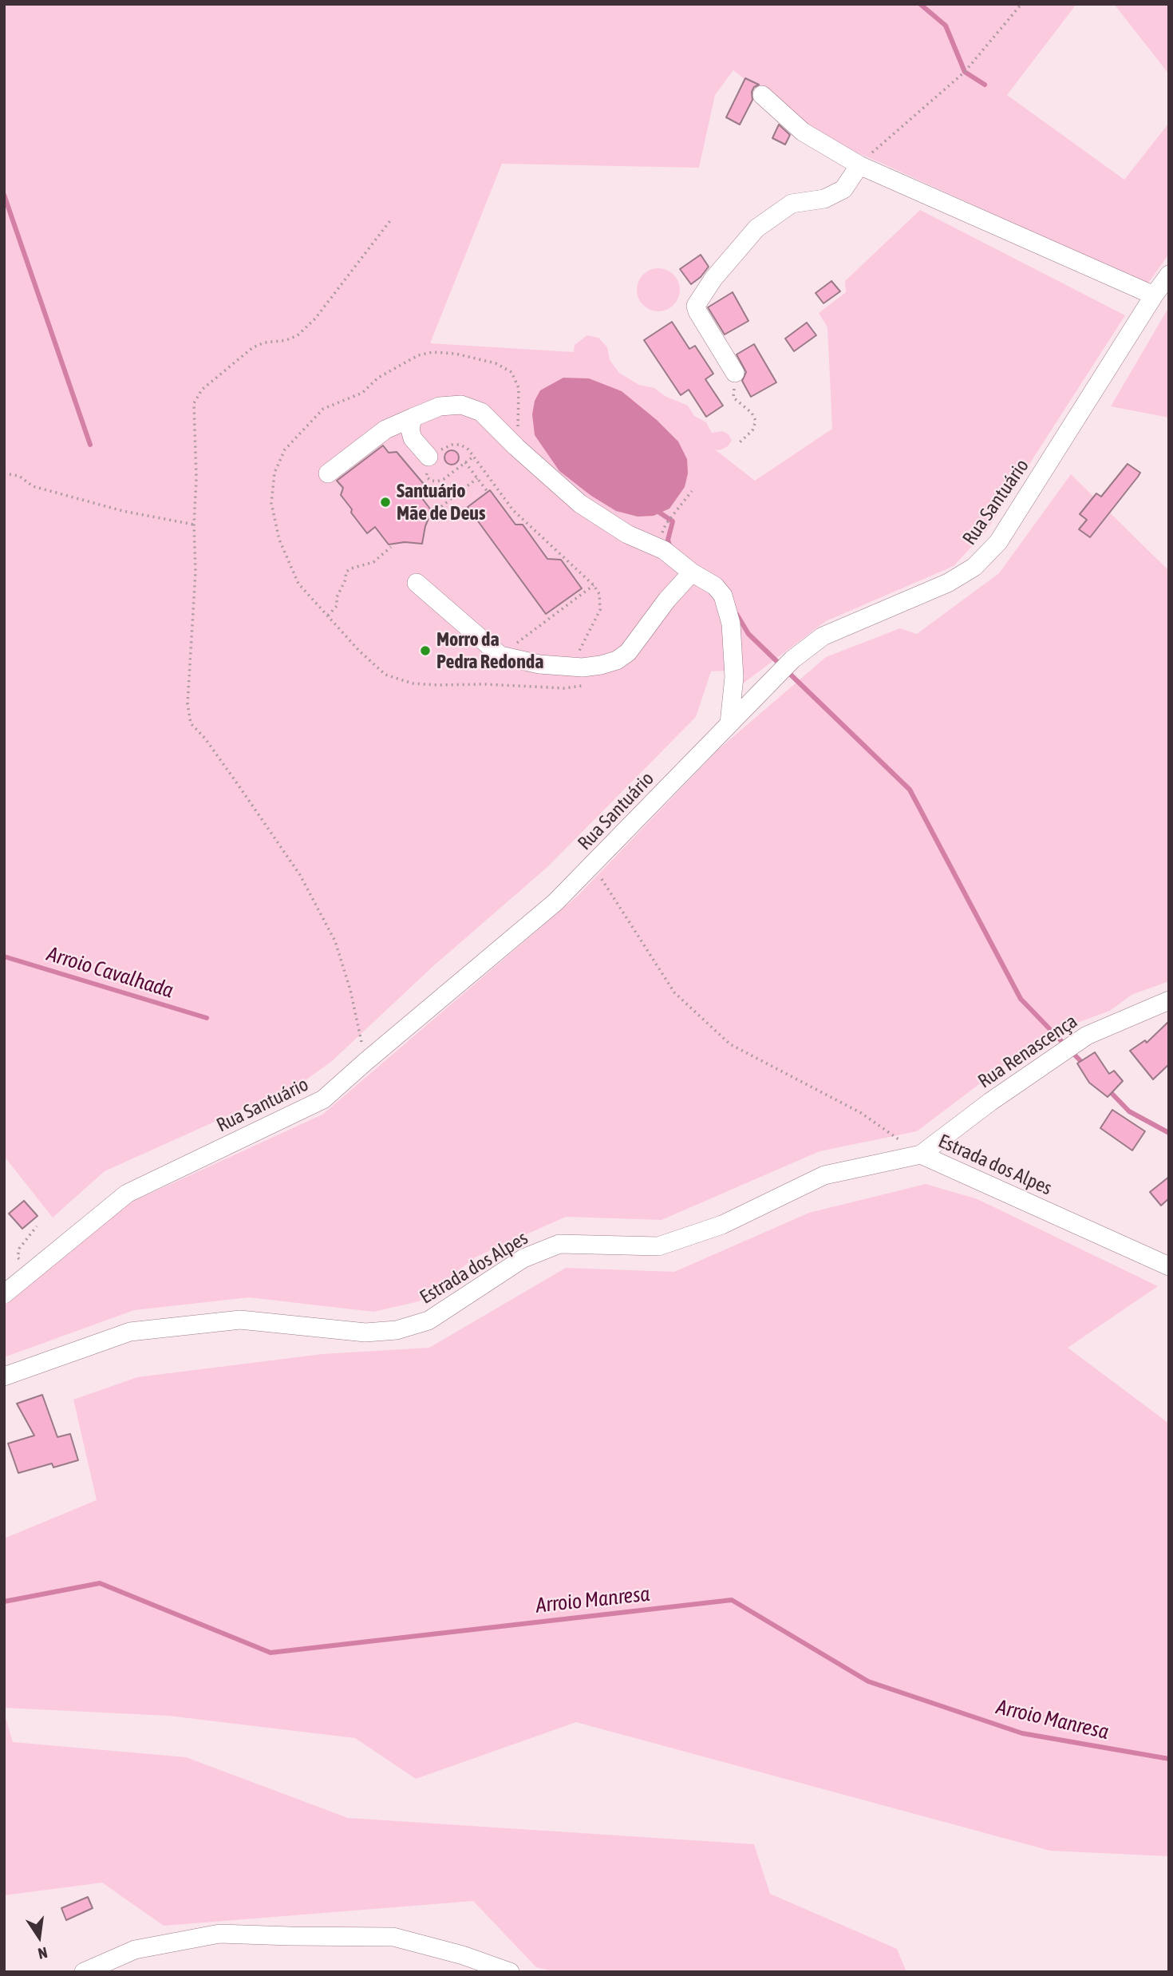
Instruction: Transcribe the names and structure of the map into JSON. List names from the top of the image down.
{
  "streets": {
    "street": ["Rua Santuário", "Rua Renascença", "Estrada dos Alpes"]
  },
  "crossings": [
    ["Rua Renascença", "Estrada dos Alpes"]
  ],
  "water": ["Arroio Cavalhada", "Arroio Manresa"],
  "places": ["Santuário Mãe de Deus", "Morro da Pedra Redonda"],
  "north": "bottom"
}
